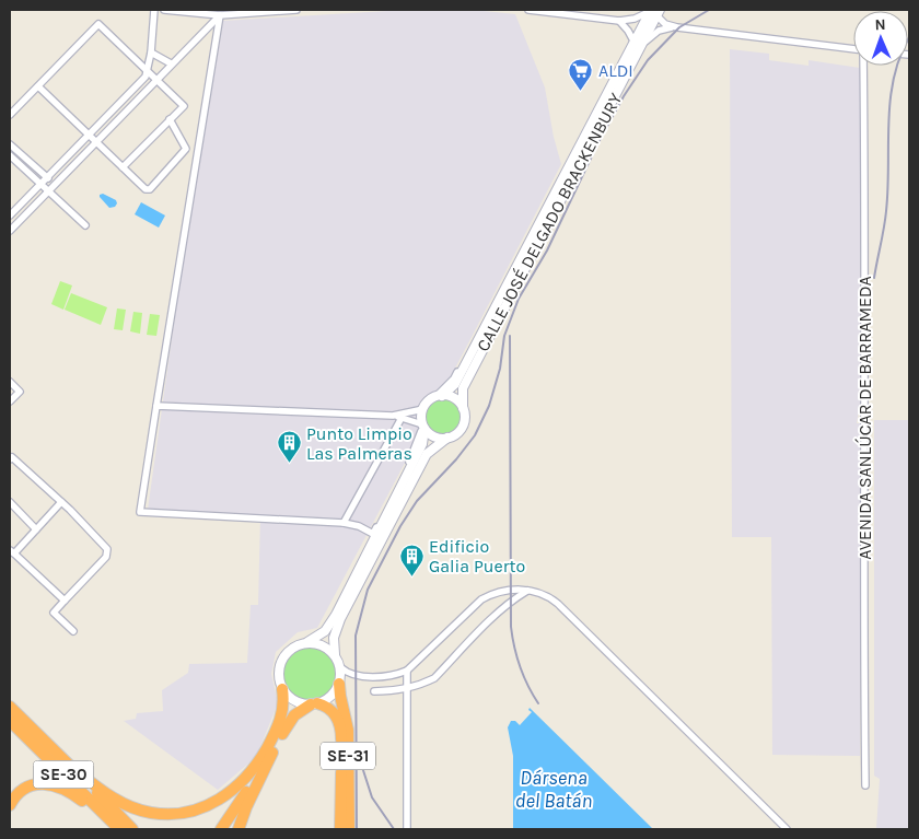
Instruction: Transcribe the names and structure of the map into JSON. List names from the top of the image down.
{
  "streets": {
    "highway": ["SE-31", "SE-30"],
    "main road": ["CALLE JOSÉ DELGADO BRACKENBURY"],
    "street": ["AVENIDA SANLÚCAR DE BARRAMEDA"]
  },
  "water": ["Dársena del Batán"],
  "places": {
    "supermarket": ["ALDI"],
    "building": ["Punto Limpio Las Palmeras", "Edificio Galia Puerto"]
  },
  "north": "top"
}
